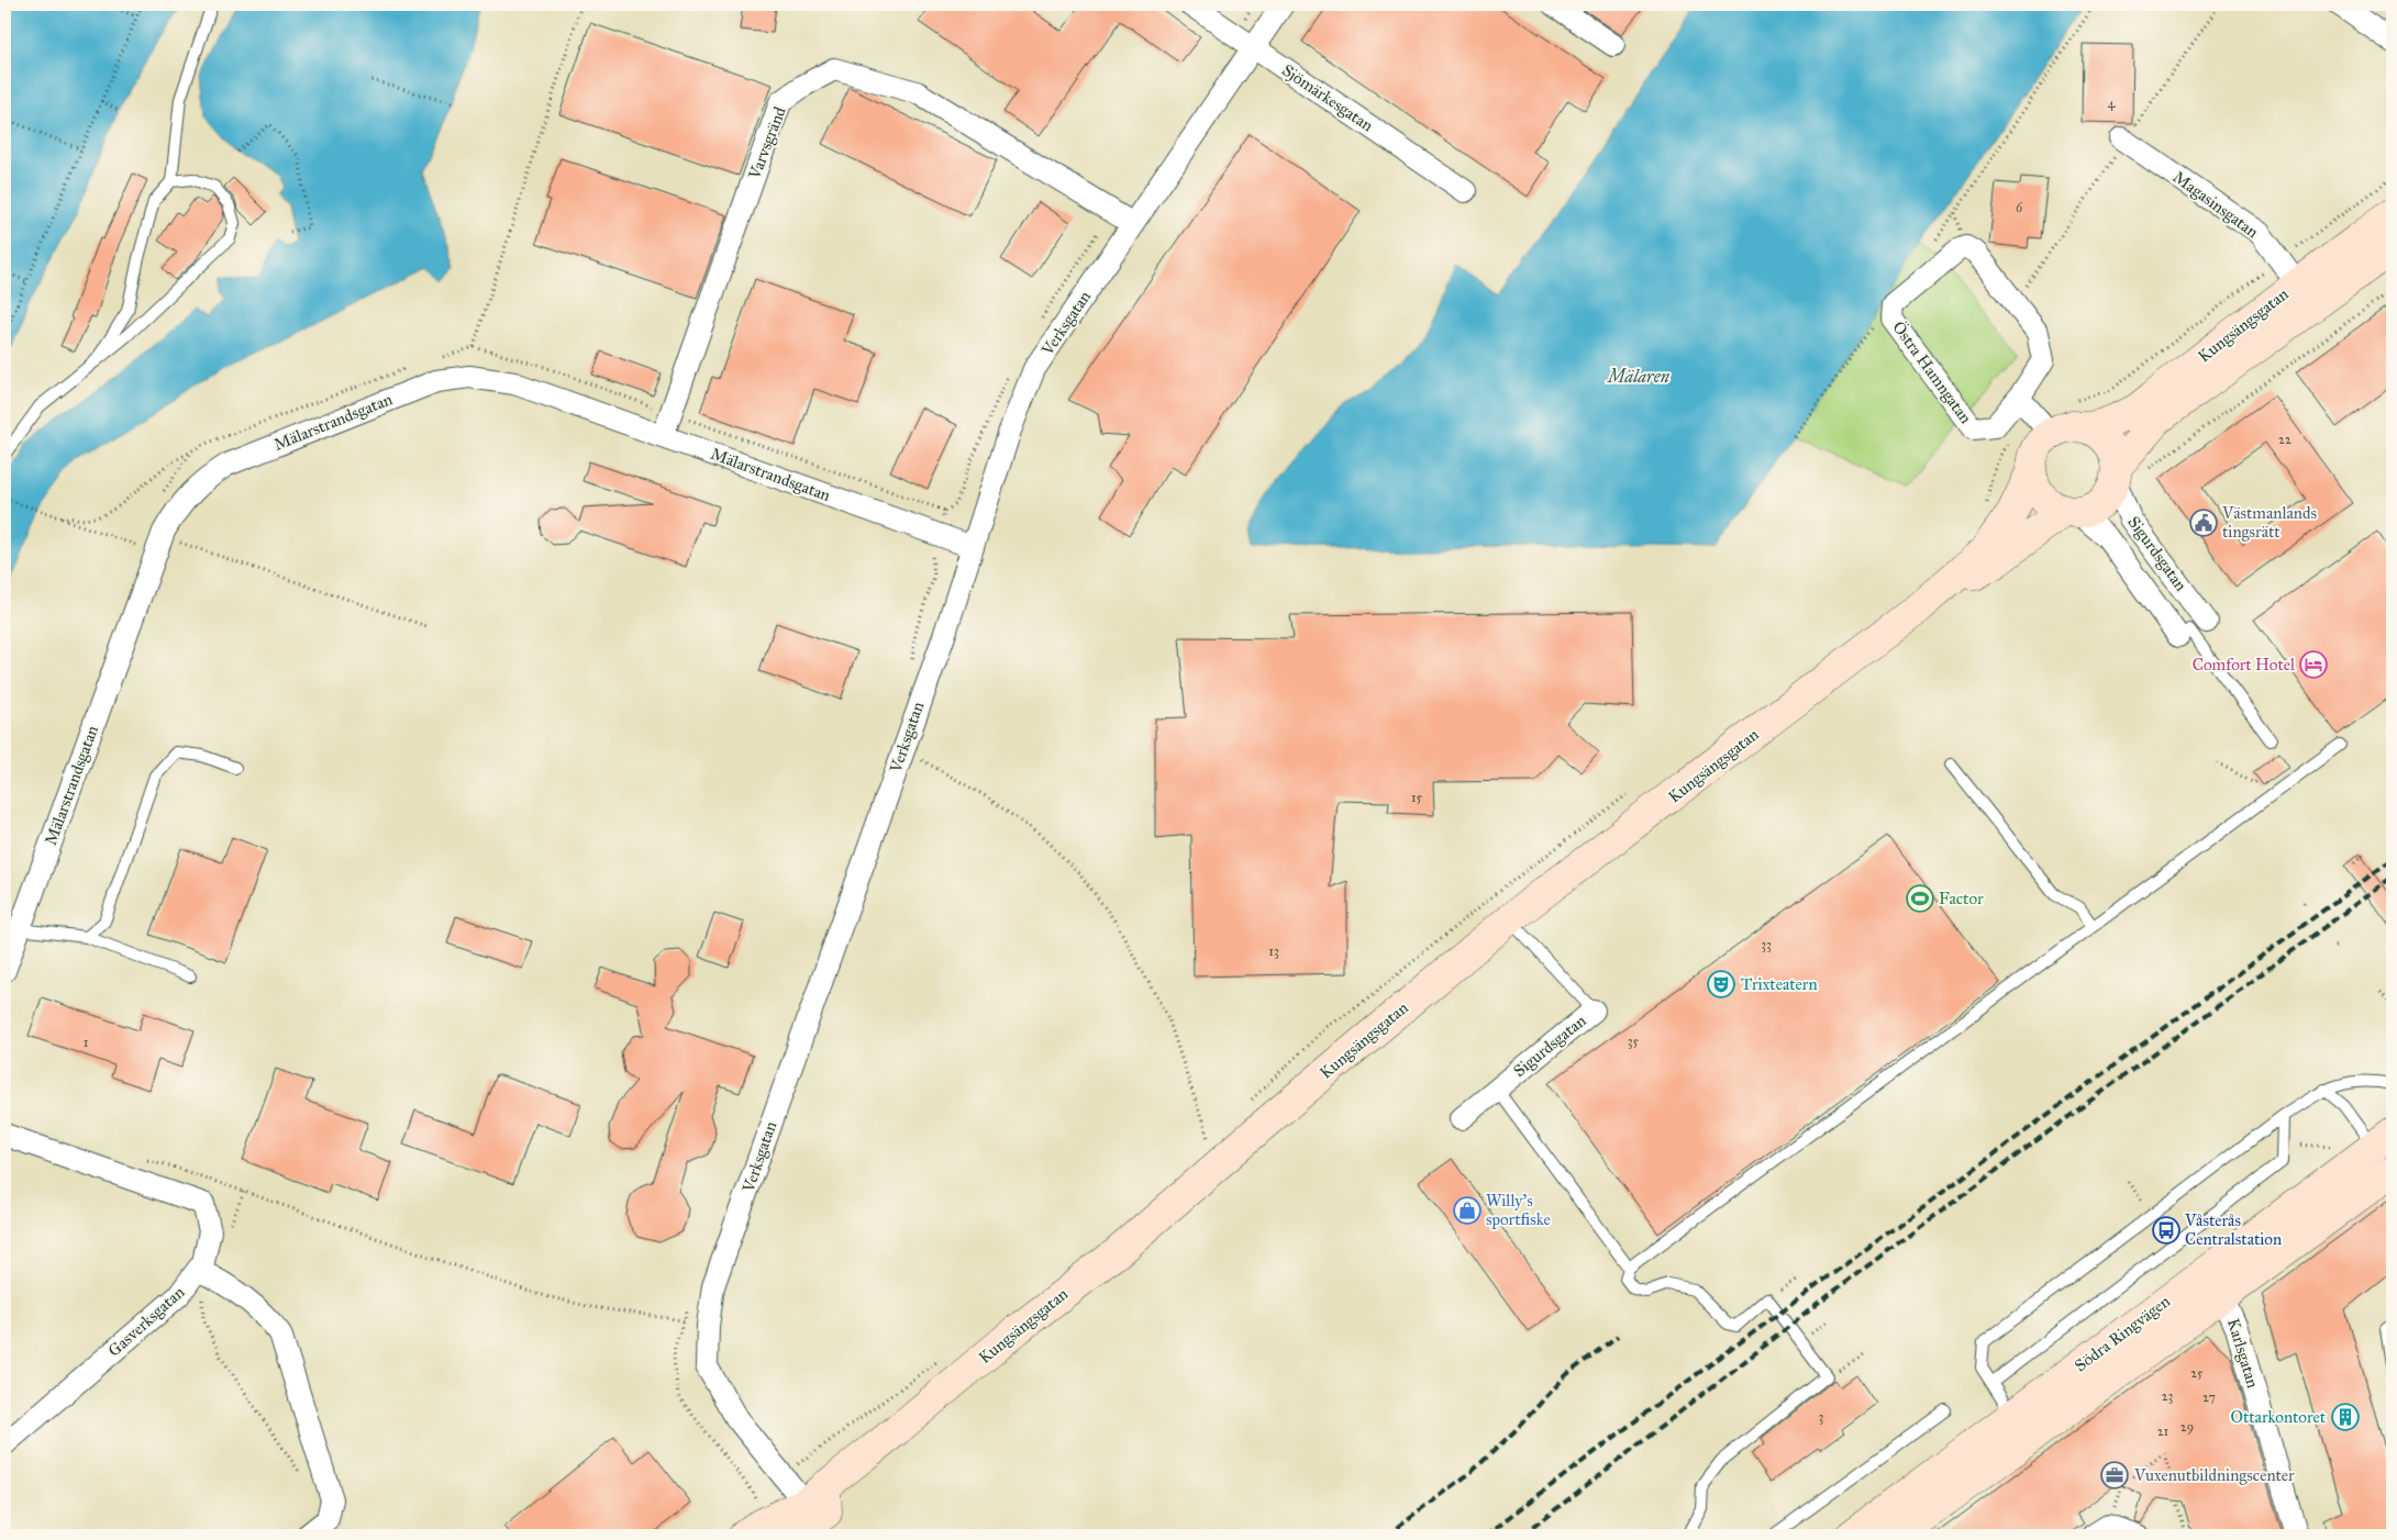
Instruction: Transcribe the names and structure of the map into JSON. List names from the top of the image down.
{
  "streets": {
    "main road": ["Kungsängsgatan", "Södra Ringvägen"],
    "street": [
      "Sjömärkesgatan",
      "Varvsgränd",
      "Magasinsgatan",
      "Verksgatan",
      "Östra Hamngatan",
      "Mälarstrandsgatan",
      "Sigurdsgatan",
      "Gasverksgatan",
      "Karlsgatan"
    ]
  },
  "crossings": [
    ["Sjömärkesgatan", "Verksgatan"],
    ["Varvsgränd", "Verksgatan"],
    ["Varvsgränd", "Mälarstrandsgatan"],
    ["Magasinsgatan", "Kungsängsgatan"],
    ["Verksgatan", "Kungsängsgatan"],
    ["Verksgatan", "Mälarstrandsgatan"],
    ["Kungsängsgatan", "Sigurdsgatan"],
    ["Södra Ringvägen", "Karlsgatan"]
  ],
  "water": ["Mälaren"],
  "places": {
    "public building": ["Västmanlands tingsrätt"],
    "hotel": ["Comfort Hotel"],
    "sports": ["Factor"],
    "theatre": ["Trixteatern"],
    "shop": ["Willy's sportfiske"],
    "bus stop": ["Våsterås Centralstation"],
    "building": ["Ottarkontoret"],
    "office": ["Vuxenutbildningscenter"]
  },
  "house_numbers": [
    "4",
    "6",
    "22",
    "15",
    "33",
    "13",
    "35",
    "1",
    "25",
    "23",
    "27",
    "3",
    "29",
    "21"
  ]
}
